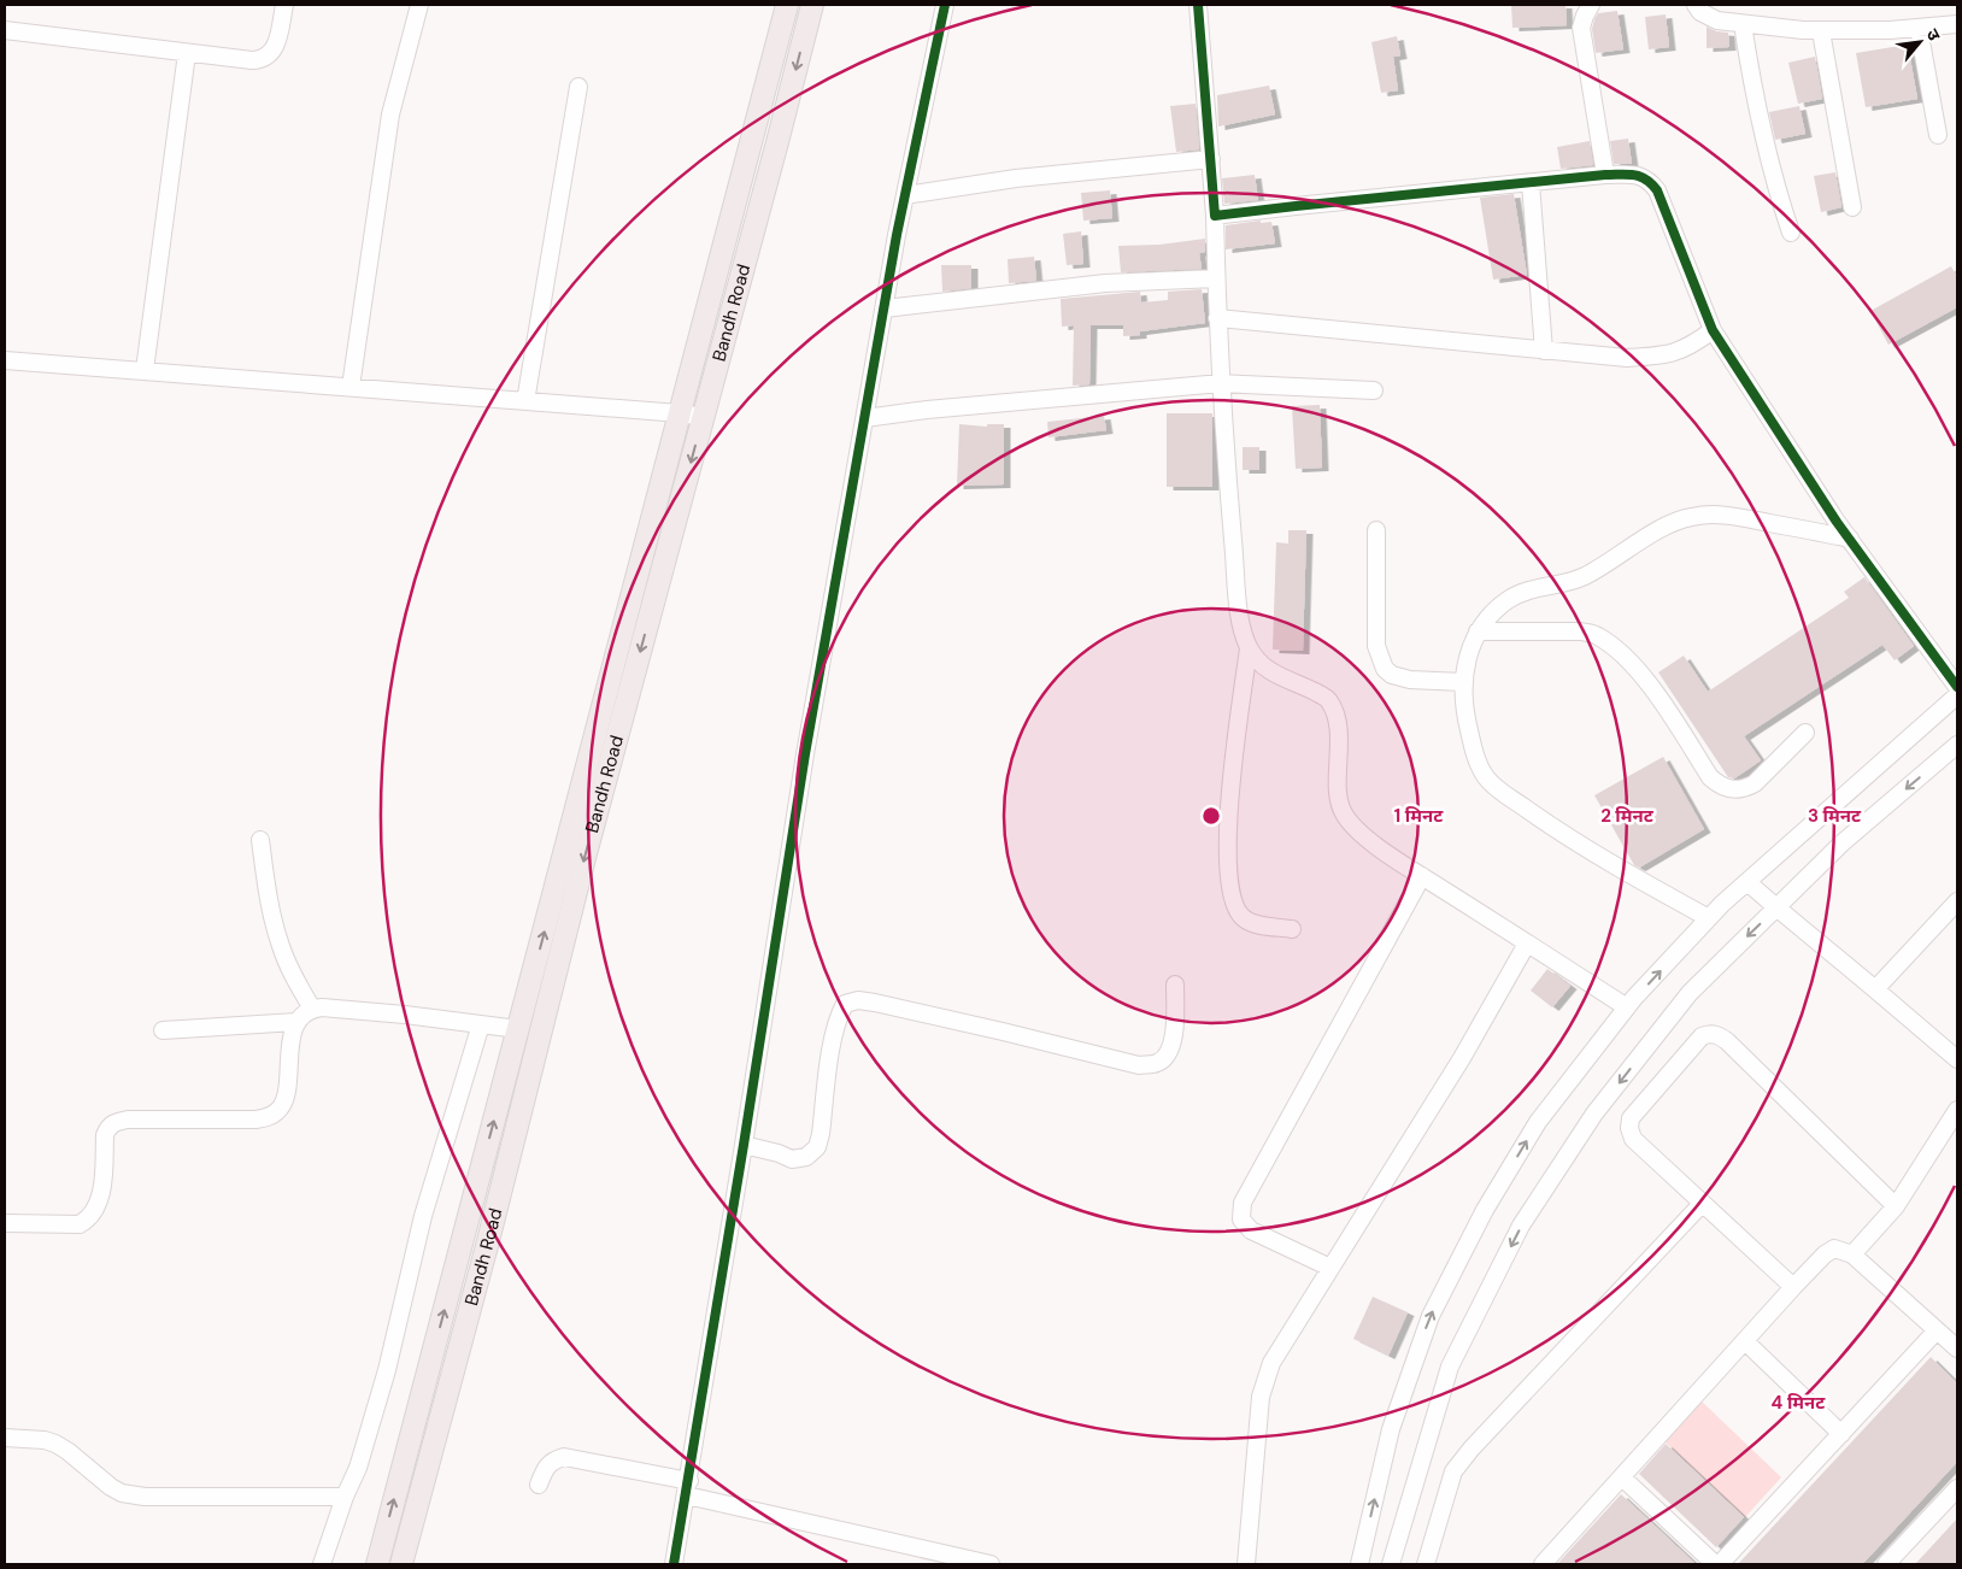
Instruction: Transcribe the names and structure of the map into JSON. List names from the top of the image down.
{
  "streets": {
    "main road": ["Bandh Road"]
  },
  "north": "top right",
  "rings": [
    "1 मिनट",
    "2 मिनट",
    "3 मिनट",
    "4 मिनट"
  ]
}
